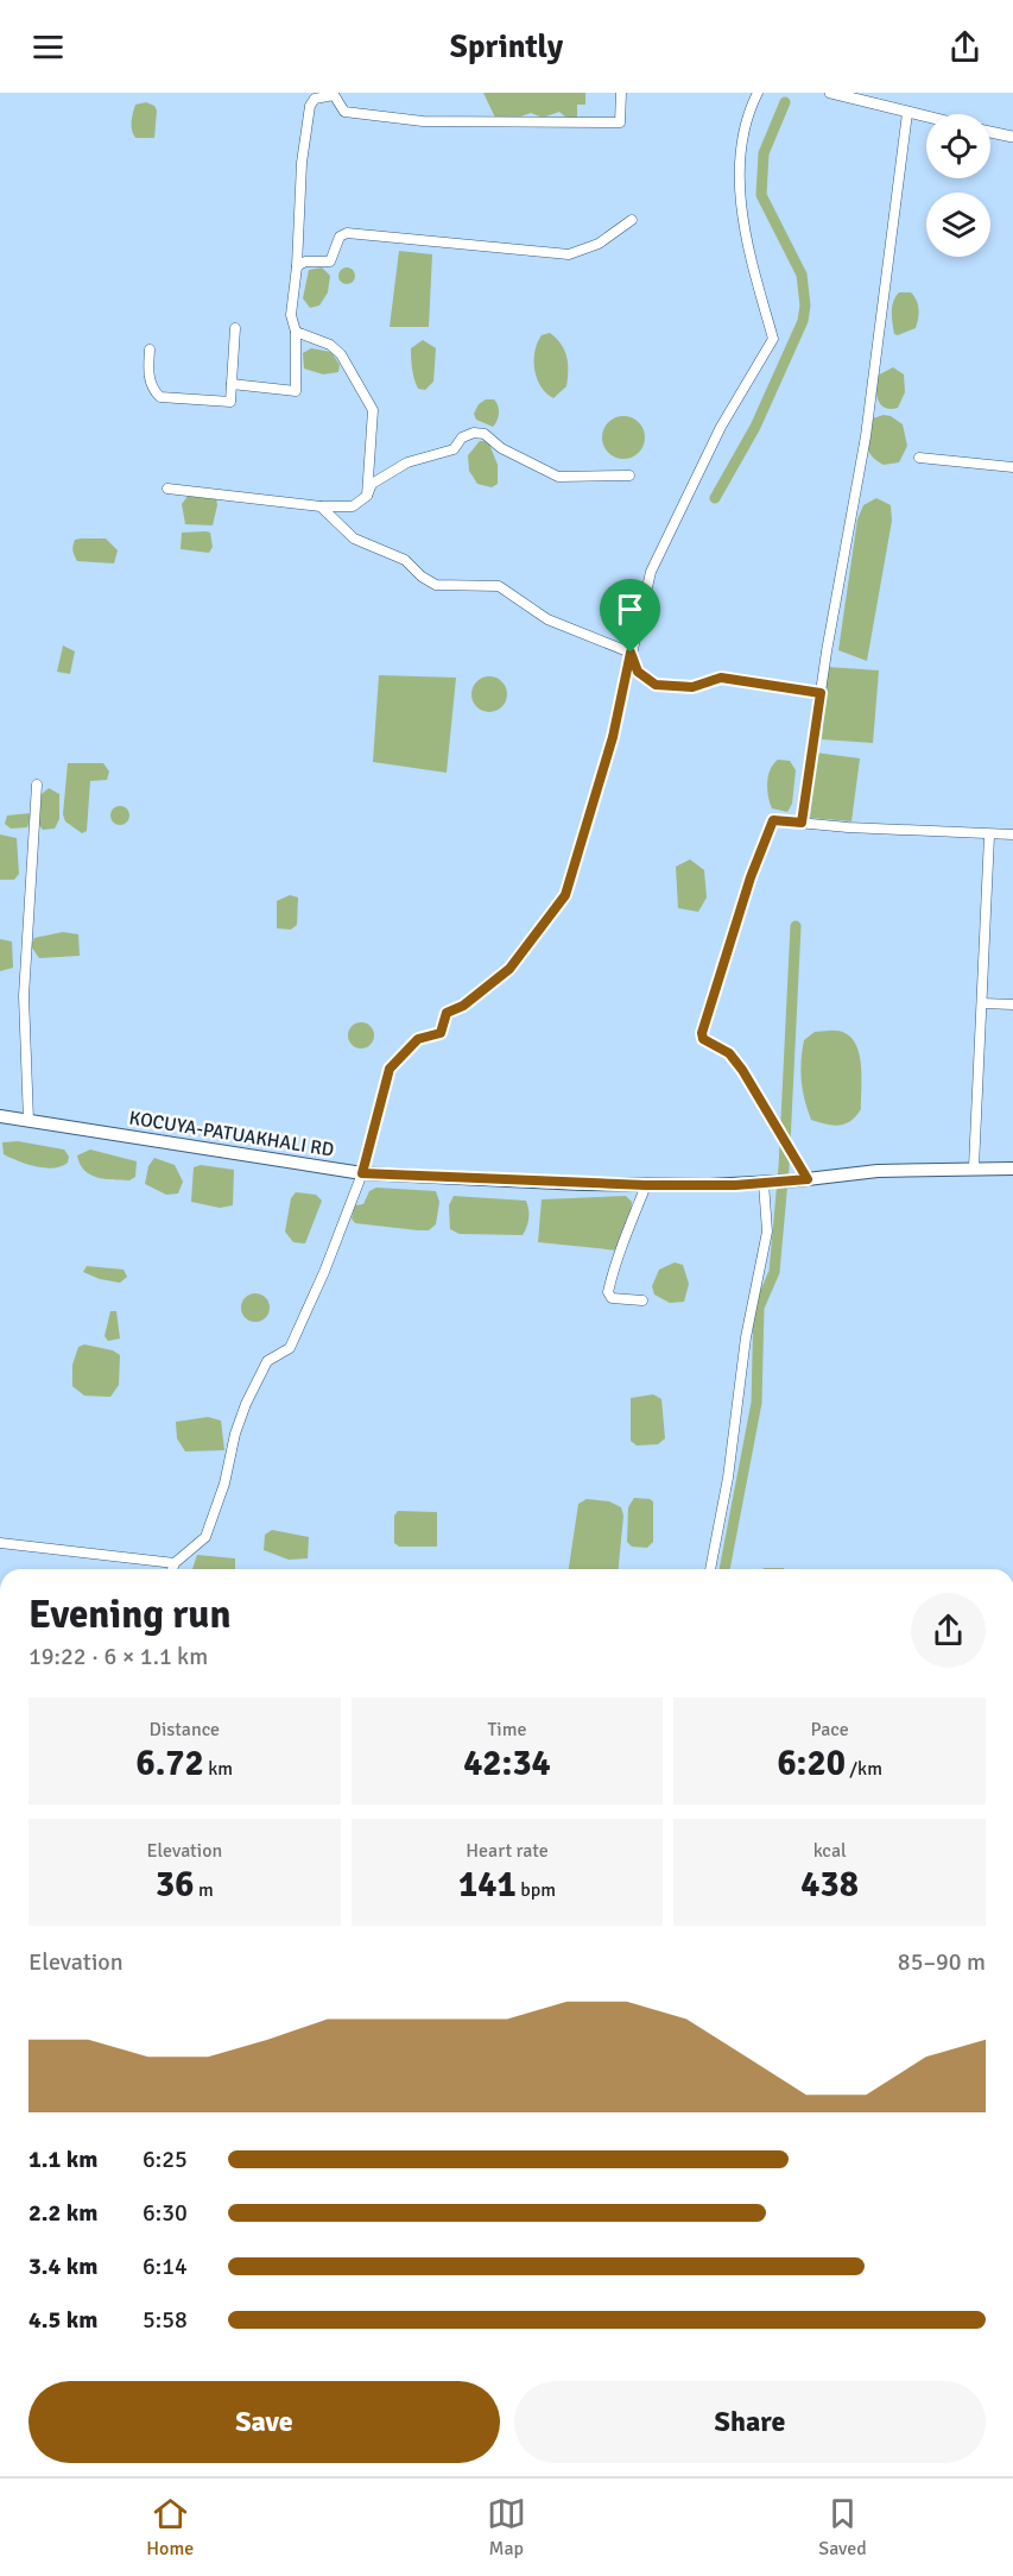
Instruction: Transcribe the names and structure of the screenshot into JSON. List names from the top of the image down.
{
  "streets": {
    "main road": ["KOCUYA-PATUAKHALI RD"]
  },
  "page": {
    "header": "Sprintly",
    "heading": ["Evening run", "19:22 · 6 × 1.1 km"],
    "stats": [
      ["Distance", "6.72 km"],
      ["Time", "42:34"],
      ["Pace", "6:20 /km"],
      ["Elevation", "36 m"],
      ["Heart rate", "141 bpm"],
      ["kcal", "438"]
    ],
    "chart": ["Elevation", "85–90 m"],
    "list": [
      {
        "name": "1.1 km",
        "note": "6:25"
      },
      {
        "name": "2.2 km",
        "note": "6:30"
      },
      {
        "name": "3.4 km",
        "note": "6:14"
      },
      {
        "name": "4.5 km",
        "note": "5:58"
      }
    ],
    "buttons": ["Save", "Share"],
    "tabs": ["Home", "Map", "Saved"]
  }
}
